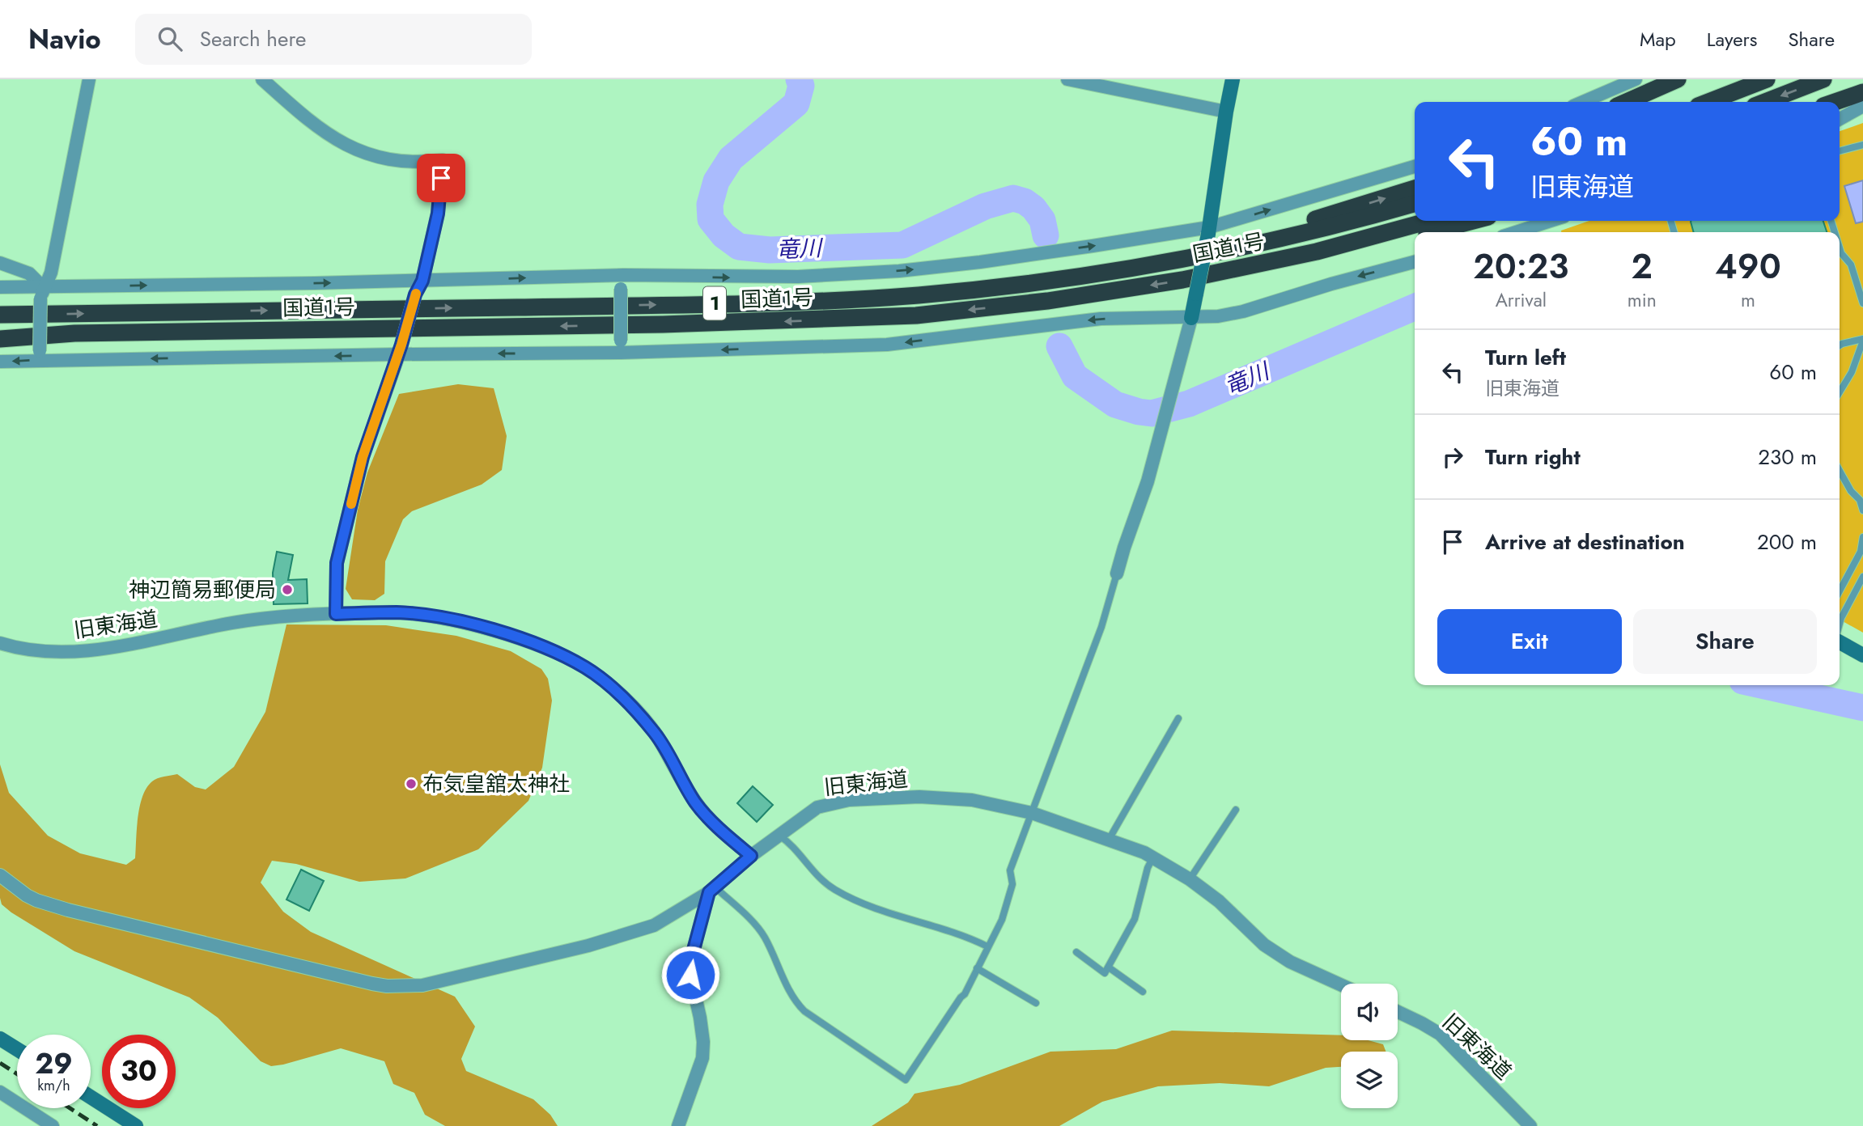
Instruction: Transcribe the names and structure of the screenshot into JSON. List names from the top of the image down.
{
  "streets": {
    "highway": ["国道1号", "1"],
    "street": ["旧東海道"]
  },
  "crossings": [
    ["国道1号", "1"]
  ],
  "water": ["竜川"],
  "places": ["神辺簡易郵便局", "布気皇舘太神社"],
  "page": {
    "header": "Navio",
    "search": "Search here",
    "nav": ["Map", "Layers", "Share"],
    "turn": ["60 m", "旧東海道"],
    "eta": [
      "20:23",
      "Arrival",
      "2",
      "min",
      "490",
      "m"
    ],
    "list": [
      {
        "name": "Turn left",
        "note": "旧東海道",
        "value": "60 m"
      },
      {
        "name": "Turn right",
        "value": "230 m"
      },
      {
        "name": "Arrive at destination",
        "value": "200 m"
      }
    ],
    "buttons": ["Exit", "Share"],
    "speed": "29 km/h",
    "limit": "30"
  }
}
